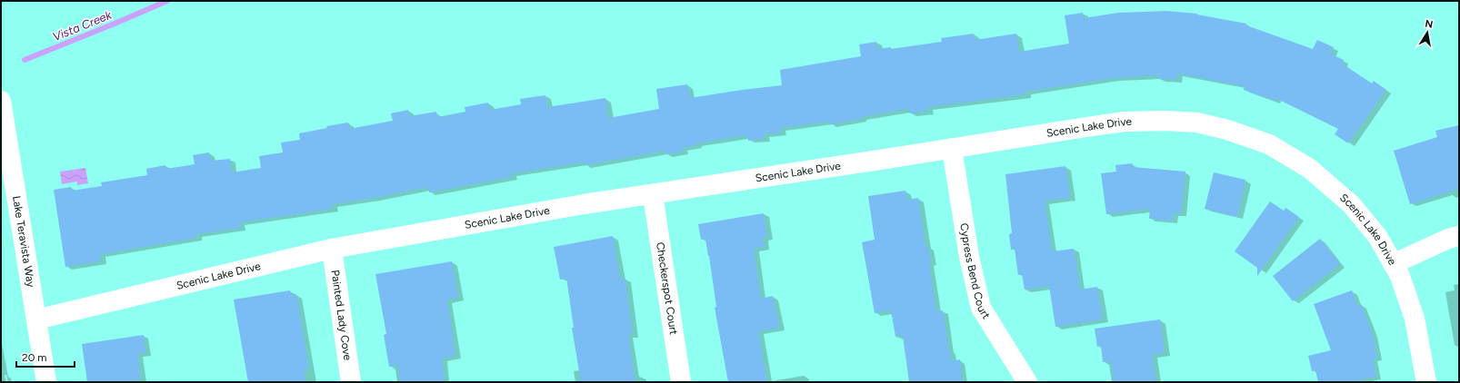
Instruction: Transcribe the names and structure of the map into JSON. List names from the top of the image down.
{
  "streets": {
    "street": [
      "Scenic Lake Drive",
      "Lake Teravista Way",
      "Cypress Bend Court",
      "Checkerspot Court",
      "Painted Lady Cove"
    ]
  },
  "crossings": [
    ["Scenic Lake Drive", "Lake Teravista Way"],
    ["Scenic Lake Drive", "Cypress Bend Court"],
    ["Scenic Lake Drive", "Checkerspot Court"],
    ["Scenic Lake Drive", "Painted Lady Cove"]
  ],
  "water": ["Vista Creek"],
  "scale_bar": "20 m",
  "north": "top"
}
